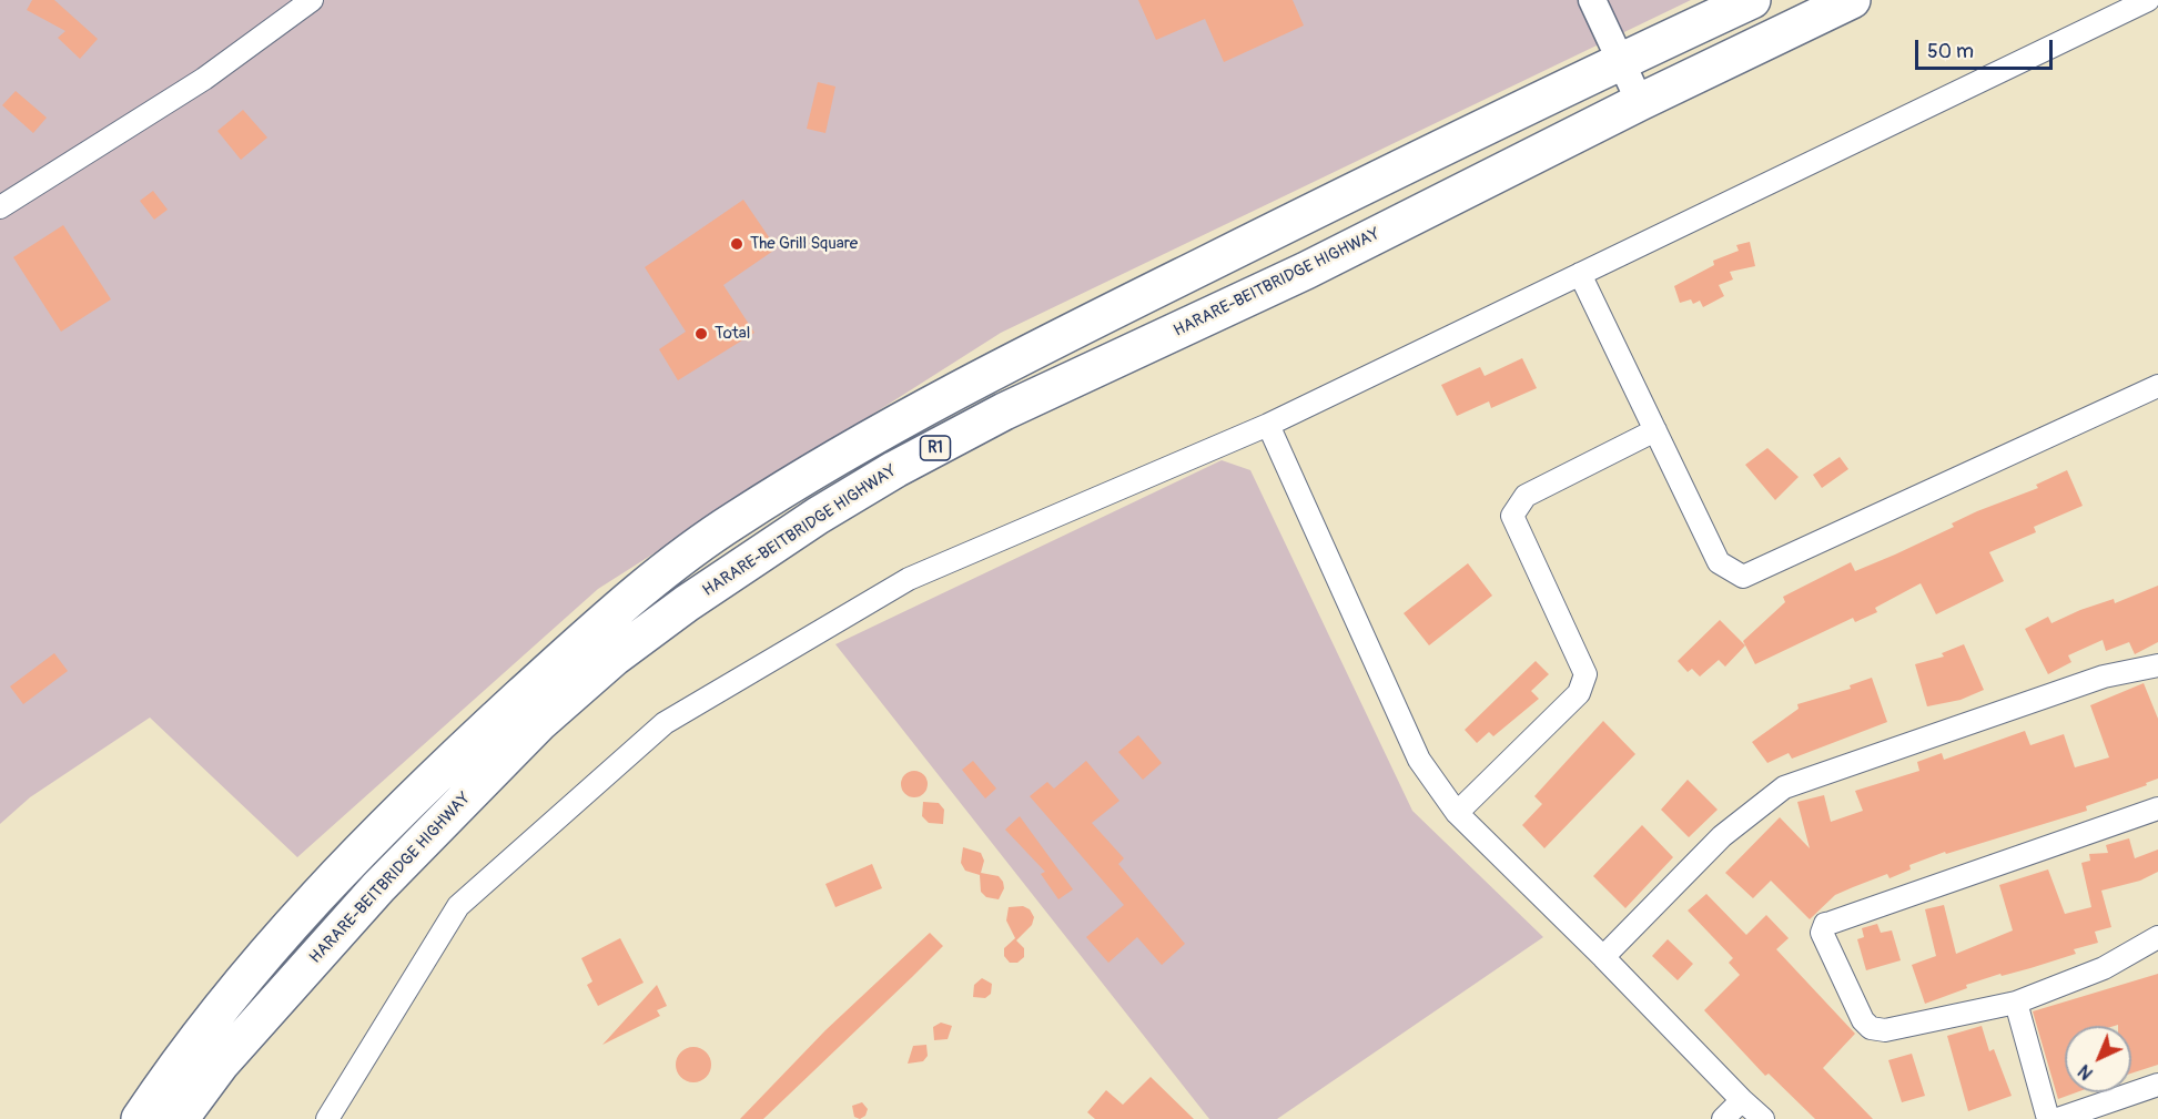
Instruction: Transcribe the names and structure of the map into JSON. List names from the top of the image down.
{
  "streets": {
    "highway": ["HARARE-BEITBRIDGE HIGHWAY", "R1"]
  },
  "places": ["The Grill Square", "Total"],
  "scale_bar": "50 m",
  "north": "bottom left"
}
